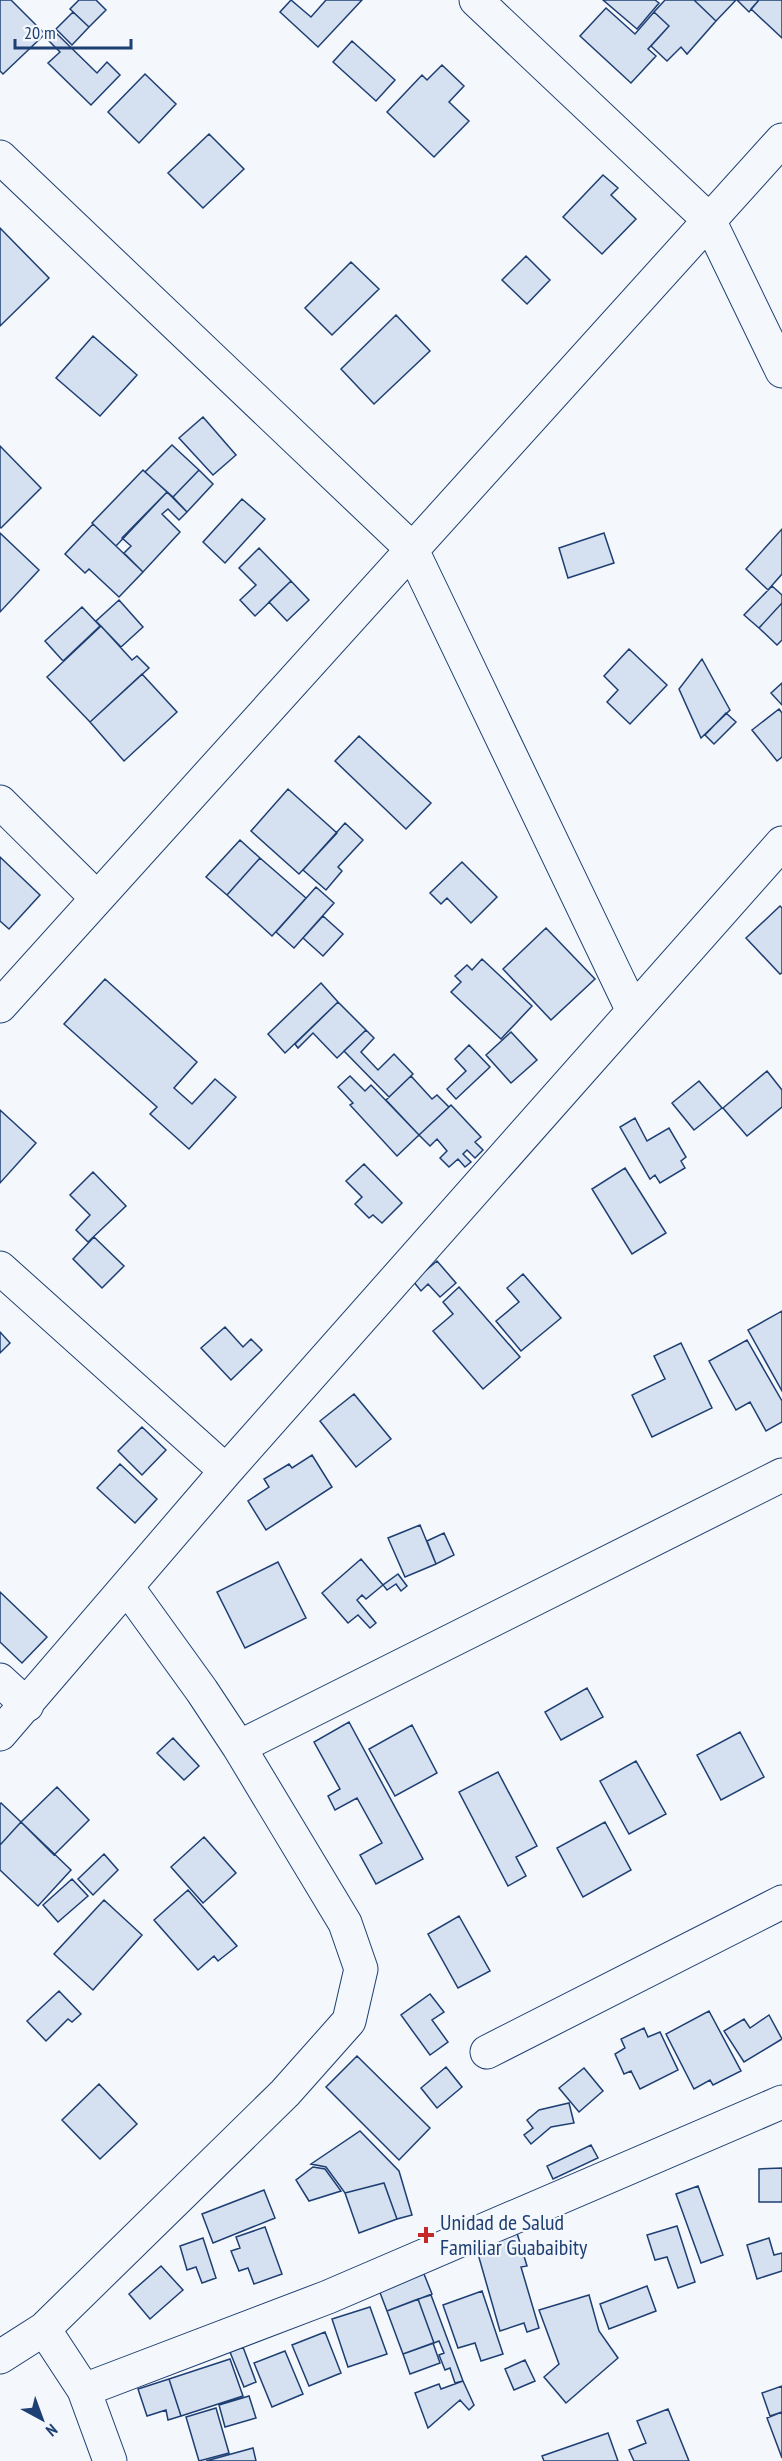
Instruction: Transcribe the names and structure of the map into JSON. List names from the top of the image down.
{
  "places": {
    "health": ["Unidad de Salud Familiar Guabaibity"]
  },
  "scale_bar": "20 m",
  "north": "bottom right"
}
